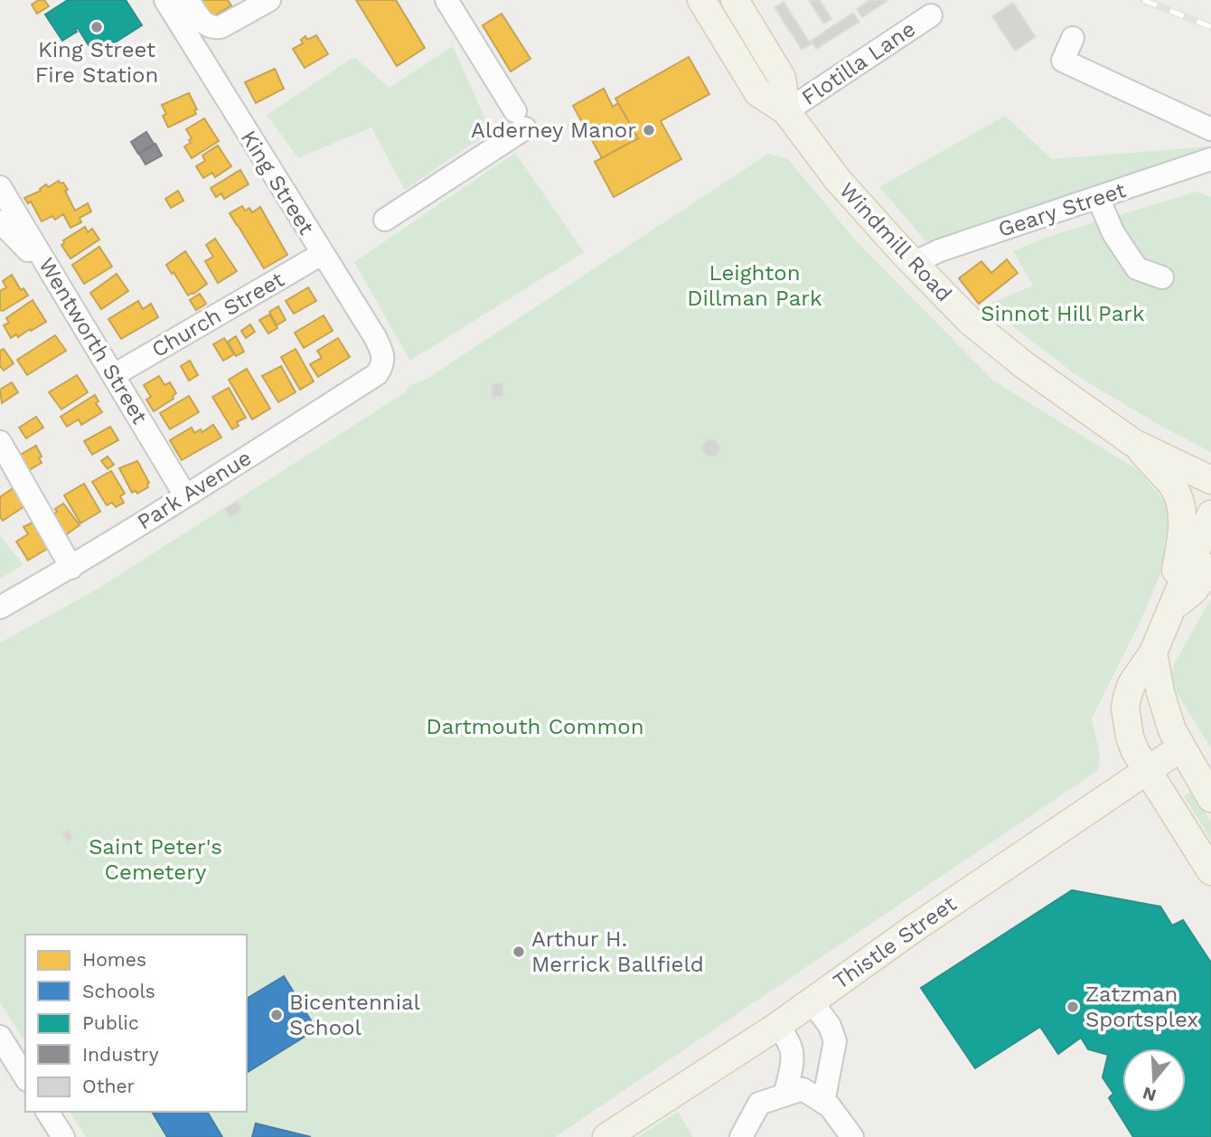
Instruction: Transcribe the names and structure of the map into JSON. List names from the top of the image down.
{
  "streets": {
    "main road": ["Windmill Road", "Thistle Street"],
    "street": [
      "Flotilla Lane",
      "King Street",
      "Geary Street",
      "Church Street",
      "Wentworth Street",
      "Park Avenue"
    ]
  },
  "crossings": [
    ["Flotilla Lane", "Windmill Road"],
    ["King Street", "Church Street"],
    ["King Street", "Park Avenue"],
    ["Geary Street", "Windmill Road"],
    ["Church Street", "Wentworth Street"],
    ["Wentworth Street", "Park Avenue"]
  ],
  "parks": [
    "Leighton Dillman Park",
    "Sinnot Hill Park",
    "Dartmouth Common",
    "Saint Peter's Cemetery"
  ],
  "places": [
    "King Street Fire Station",
    "Alderney Manor",
    "Arthur H. Merrick Ballfield",
    "Zatzman Sportsplex",
    "Bicentennial School"
  ],
  "legend": [
    "Homes",
    "Schools",
    "Public",
    "Industry",
    "Other"
  ],
  "north": "bottom"
}
